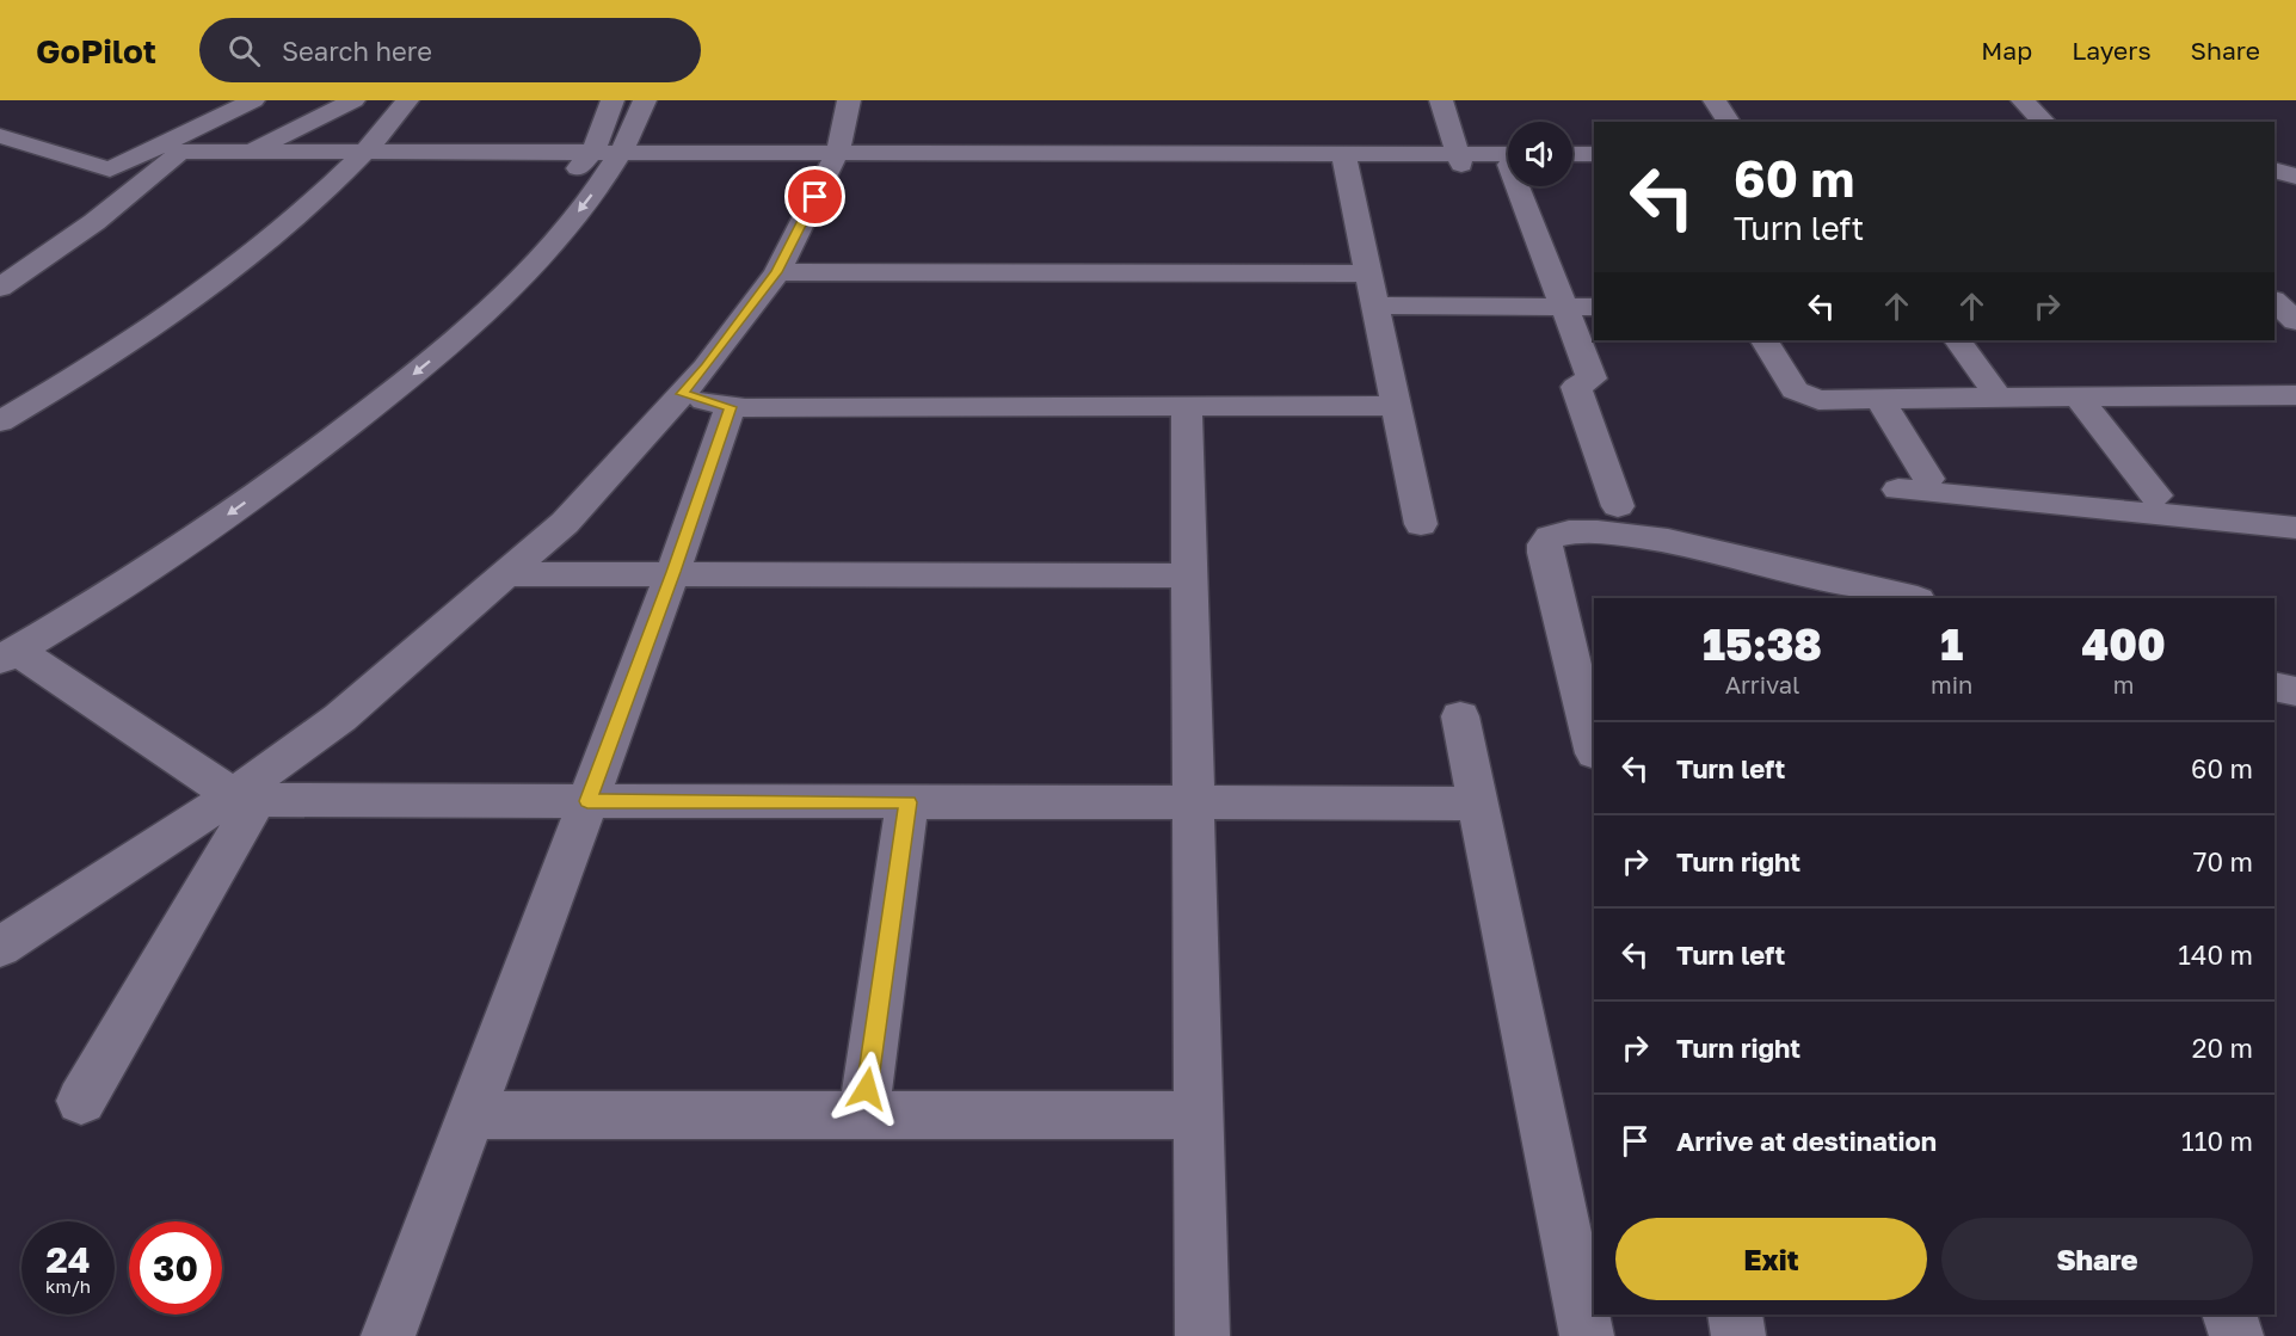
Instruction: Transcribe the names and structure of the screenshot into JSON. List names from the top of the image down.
{
  "page": {
    "header": "GoPilot",
    "search": "Search here",
    "nav": ["Map", "Layers", "Share"],
    "turn": ["60 m", "Turn left"],
    "eta": [
      "15:38",
      "Arrival",
      "1",
      "min",
      "400",
      "m"
    ],
    "list": [
      {
        "name": "Turn left",
        "value": "60 m"
      },
      {
        "name": "Turn right",
        "value": "70 m"
      },
      {
        "name": "Turn left",
        "value": "140 m"
      },
      {
        "name": "Turn right",
        "value": "20 m"
      },
      {
        "name": "Arrive at destination",
        "value": "110 m"
      }
    ],
    "buttons": ["Exit", "Share"],
    "speed": "24 km/h",
    "limit": "30"
  }
}
